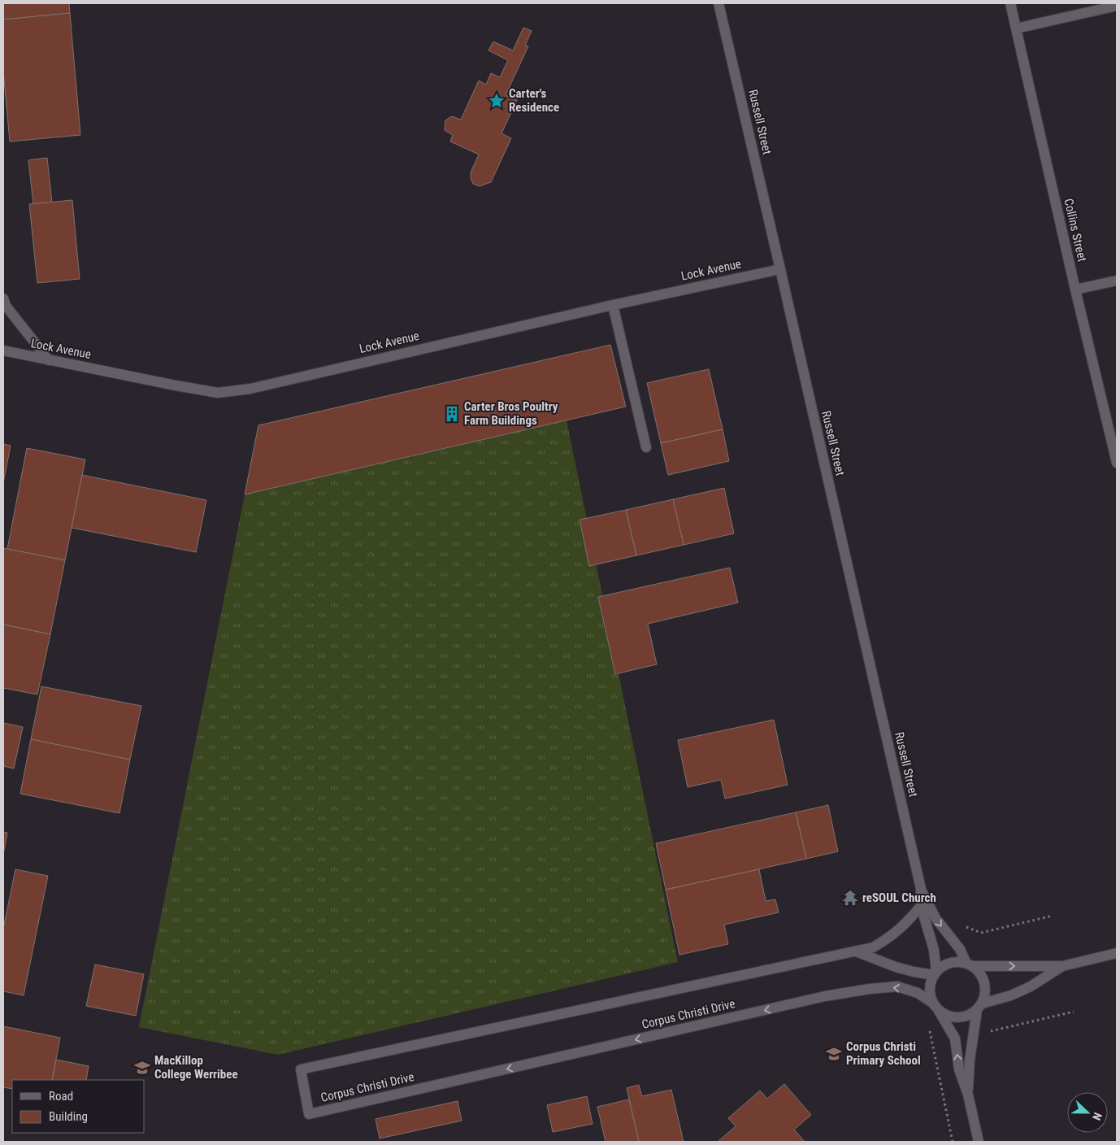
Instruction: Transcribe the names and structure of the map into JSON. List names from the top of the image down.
{
  "streets": {
    "street": [
      "Russell Street",
      "Collins Street",
      "Lock Avenue",
      "Corpus Christi Drive"
    ]
  },
  "crossings": [
    ["Russell Street", "Lock Avenue"],
    ["Russell Street", "Corpus Christi Drive"]
  ],
  "places": {
    "place": ["Carter's Residence"],
    "building": ["Carter Bros Poultry Farm Buildings"],
    "temple": ["reSOUL Church"],
    "school or university": ["Corpus Christi Primary School", "MacKillop College Werribee"]
  },
  "legend": ["Road", "Building"],
  "north": "right"
}
